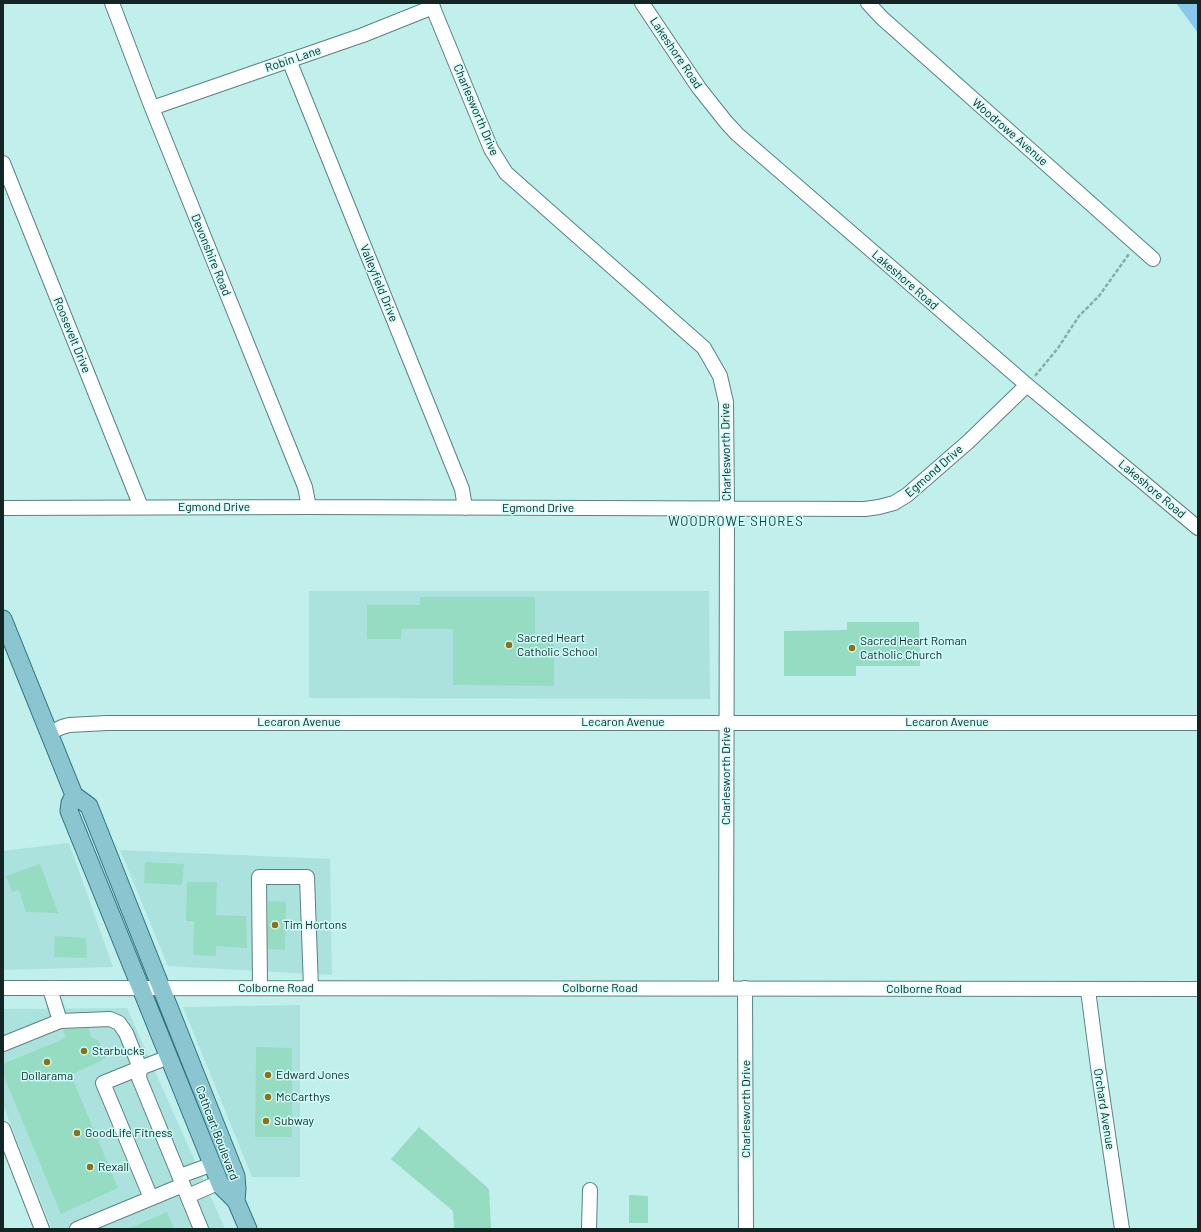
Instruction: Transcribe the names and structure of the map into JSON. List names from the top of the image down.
{
  "streets": {
    "main road": ["Cathcart Boulevard"],
    "street": [
      "Lakeshore Road",
      "Robin Lane",
      "Charlesworth Drive",
      "Woodrowe Avenue",
      "Devonshire Road",
      "Valleyfield Drive",
      "Roosevelt Drive",
      "Egmond Drive",
      "Lecaron Avenue",
      "Colborne Road",
      "Orchard Avenue"
    ]
  },
  "crossings": [
    ["Lakeshore Road", "Egmond Drive"],
    ["Robin Lane", "Charlesworth Drive"],
    ["Robin Lane", "Devonshire Road"],
    ["Robin Lane", "Valleyfield Drive"],
    ["Charlesworth Drive", "Egmond Drive"],
    ["Charlesworth Drive", "Lecaron Avenue"],
    ["Charlesworth Drive", "Colborne Road"],
    ["Devonshire Road", "Egmond Drive"],
    ["Valleyfield Drive", "Egmond Drive"],
    ["Roosevelt Drive", "Egmond Drive"],
    ["Colborne Road", "Orchard Avenue"],
    ["Colborne Road", "Cathcart Boulevard"]
  ],
  "districts": ["WOODROWE SHORES"],
  "places": [
    "Sacred Heart Catholic School",
    "Sacred Heart Roman Catholic Church",
    "Tim Hortons",
    "Starbucks",
    "Dollarama",
    "Edward Jones",
    "McCarthys",
    "Subway",
    "GoodLife Fitness",
    "Rexall"
  ]
}
